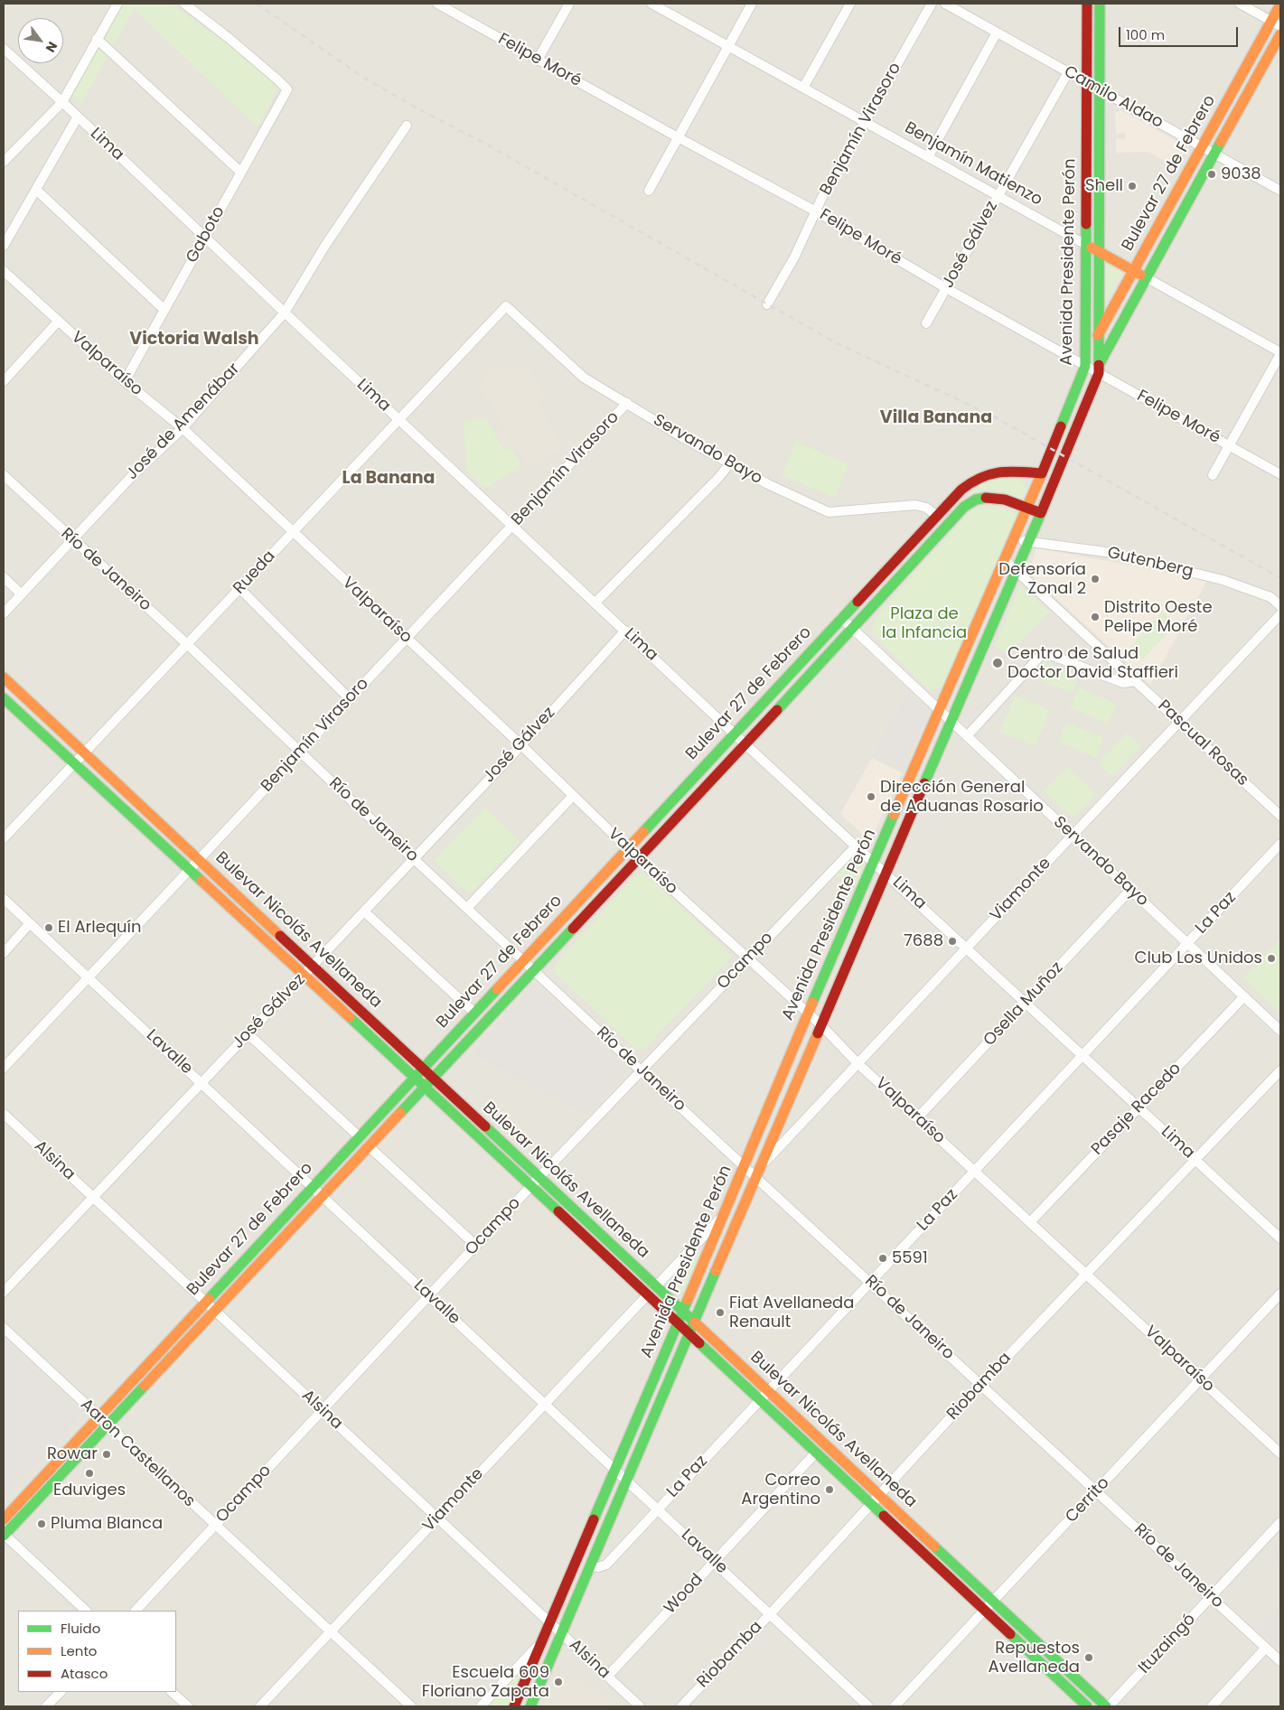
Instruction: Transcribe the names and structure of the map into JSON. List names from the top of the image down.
{
  "streets": {
    "main road": [
      "Benjamín Matienzo",
      "Bulevar 27 de Febrero",
      "Avenida Presidente Perón",
      "Bulevar Nicolás Avellaneda"
    ],
    "street": [
      "Felipe Moré",
      "Camilo Aldao",
      "Benjamín Virasoro",
      "Lima",
      "Gaboto",
      "José Gálvez",
      "Valparaíso",
      "José de Amenábar",
      "Servando Bayo",
      "Gutenberg",
      "Río de Janeiro",
      "Rueda",
      "Pascual Rosas",
      "Viamonte",
      "La Paz",
      "Ocampo",
      "Osella Muñoz",
      "Lavalle",
      "Pasaje Racedo",
      "Alsina",
      "Riobamba",
      "Aaron Castellanos",
      "Cerrito",
      "Wood",
      "Ituzaingó"
    ]
  },
  "crossings": [
    ["Felipe Moré", "Benjamín Virasoro"],
    ["Felipe Moré", "Bulevar 27 de Febrero"],
    ["Felipe Moré", "José Gálvez"],
    ["Felipe Moré", "Avenida Presidente Perón"],
    ["Camilo Aldao", "Bulevar 27 de Febrero"],
    ["Camilo Aldao", "José Gálvez"],
    ["Camilo Aldao", "Avenida Presidente Perón"],
    ["Benjamín Virasoro", "Lima"],
    ["Benjamín Virasoro", "Benjamín Matienzo"],
    ["Benjamín Virasoro", "Valparaíso"],
    ["Benjamín Virasoro", "Servando Bayo"],
    ["Benjamín Virasoro", "Río de Janeiro"],
    ["Benjamín Virasoro", "Bulevar Nicolás Avellaneda"],
    ["Benjamín Virasoro", "Lavalle"],
    ["Lima", "Bulevar 27 de Febrero"],
    ["Lima", "Gaboto"],
    ["Lima", "José Gálvez"],
    ["Lima", "Avenida Presidente Perón"],
    ["Lima", "José de Amenábar"],
    ["Lima", "Rueda"],
    ["Lima", "Viamonte"],
    ["Lima", "La Paz"],
    ["Lima", "Ocampo"],
    ["Lima", "Osella Muñoz"],
    ["Lima", "Pasaje Racedo"],
    ["Lima", "Riobamba"],
    ["Benjamín Matienzo", "Bulevar 27 de Febrero"],
    ["Benjamín Matienzo", "José Gálvez"],
    ["Benjamín Matienzo", "Avenida Presidente Perón"],
    ["Bulevar 27 de Febrero", "Avenida Presidente Perón"],
    ["Bulevar 27 de Febrero", "Valparaíso"],
    ["Bulevar 27 de Febrero", "Servando Bayo"],
    ["Bulevar 27 de Febrero", "Río de Janeiro"],
    ["Bulevar 27 de Febrero", "Bulevar Nicolás Avellaneda"],
    ["Bulevar 27 de Febrero", "Lavalle"],
    ["Bulevar 27 de Febrero", "Alsina"],
    ["Bulevar 27 de Febrero", "Aaron Castellanos"],
    ["Gaboto", "Valparaíso"],
    ["José Gálvez", "Valparaíso"],
    ["José Gálvez", "Río de Janeiro"],
    ["José Gálvez", "Bulevar Nicolás Avellaneda"],
    ["José Gálvez", "Lavalle"],
    ["José Gálvez", "Alsina"],
    ["Avenida Presidente Perón", "Valparaíso"],
    ["Avenida Presidente Perón", "Servando Bayo"],
    ["Avenida Presidente Perón", "Gutenberg"],
    ["Avenida Presidente Perón", "Río de Janeiro"],
    ["Avenida Presidente Perón", "Pascual Rosas"],
    ["Avenida Presidente Perón", "Viamonte"],
    ["Avenida Presidente Perón", "La Paz"],
    ["Avenida Presidente Perón", "Bulevar Nicolás Avellaneda"],
    ["Avenida Presidente Perón", "Lavalle"],
    ["Avenida Presidente Perón", "Alsina"],
    ["Valparaíso", "José de Amenábar"],
    ["Valparaíso", "Rueda"],
    ["Valparaíso", "Viamonte"],
    ["Valparaíso", "La Paz"],
    ["Valparaíso", "Ocampo"],
    ["Valparaíso", "Osella Muñoz"],
    ["Valparaíso", "Pasaje Racedo"],
    ["Valparaíso", "Riobamba"],
    ["Valparaíso", "Cerrito"],
    ["José de Amenábar", "Río de Janeiro"],
    ["Servando Bayo", "Rueda"],
    ["Servando Bayo", "Viamonte"],
    ["Servando Bayo", "La Paz"],
    ["Servando Bayo", "Osella Muñoz"],
    ["Servando Bayo", "Pasaje Racedo"],
    ["Río de Janeiro", "Rueda"],
    ["Río de Janeiro", "La Paz"],
    ["Río de Janeiro", "Ocampo"],
    ["Río de Janeiro", "Riobamba"],
    ["Río de Janeiro", "Cerrito"],
    ["Río de Janeiro", "Ituzaingó"],
    ["Rueda", "Bulevar Nicolás Avellaneda"],
    ["Pascual Rosas", "Viamonte"],
    ["Viamonte", "Bulevar Nicolás Avellaneda"],
    ["Viamonte", "Lavalle"],
    ["Viamonte", "Alsina"],
    ["Viamonte", "Aaron Castellanos"],
    ["La Paz", "Bulevar Nicolás Avellaneda"],
    ["La Paz", "Lavalle"],
    ["Bulevar Nicolás Avellaneda", "Ocampo"],
    ["Bulevar Nicolás Avellaneda", "Riobamba"],
    ["Bulevar Nicolás Avellaneda", "Cerrito"],
    ["Bulevar Nicolás Avellaneda", "Wood"],
    ["Bulevar Nicolás Avellaneda", "Ituzaingó"],
    ["Ocampo", "Lavalle"],
    ["Ocampo", "Alsina"],
    ["Ocampo", "Aaron Castellanos"],
    ["Lavalle", "Riobamba"],
    ["Lavalle", "Wood"],
    ["Alsina", "Wood"]
  ],
  "districts": ["Victoria Walsh", "Villa Banana", "La Banana"],
  "parks": ["Plaza de la Infancia"],
  "places": [
    "9038",
    "Shell",
    "Defensoría Zonal 2",
    "Distrito Oeste Pelipe Moré",
    "Centro de Salud Doctor David Staffieri",
    "Dirección General de Aduanas Rosario",
    "El Arlequín",
    "7688",
    "Club Los Unidos",
    "5591",
    "Fiat Avellaneda Renault",
    "Rowar",
    "Eduviges",
    "Correo Argentino",
    "Pluma Blanca",
    "Repuestos Avellaneda",
    "Escuela 609 Floriano Zapata"
  ],
  "legend": ["Fluido", "Lento", "Atasco"],
  "scale_bar": "100 m",
  "north": "bottom right"
}
